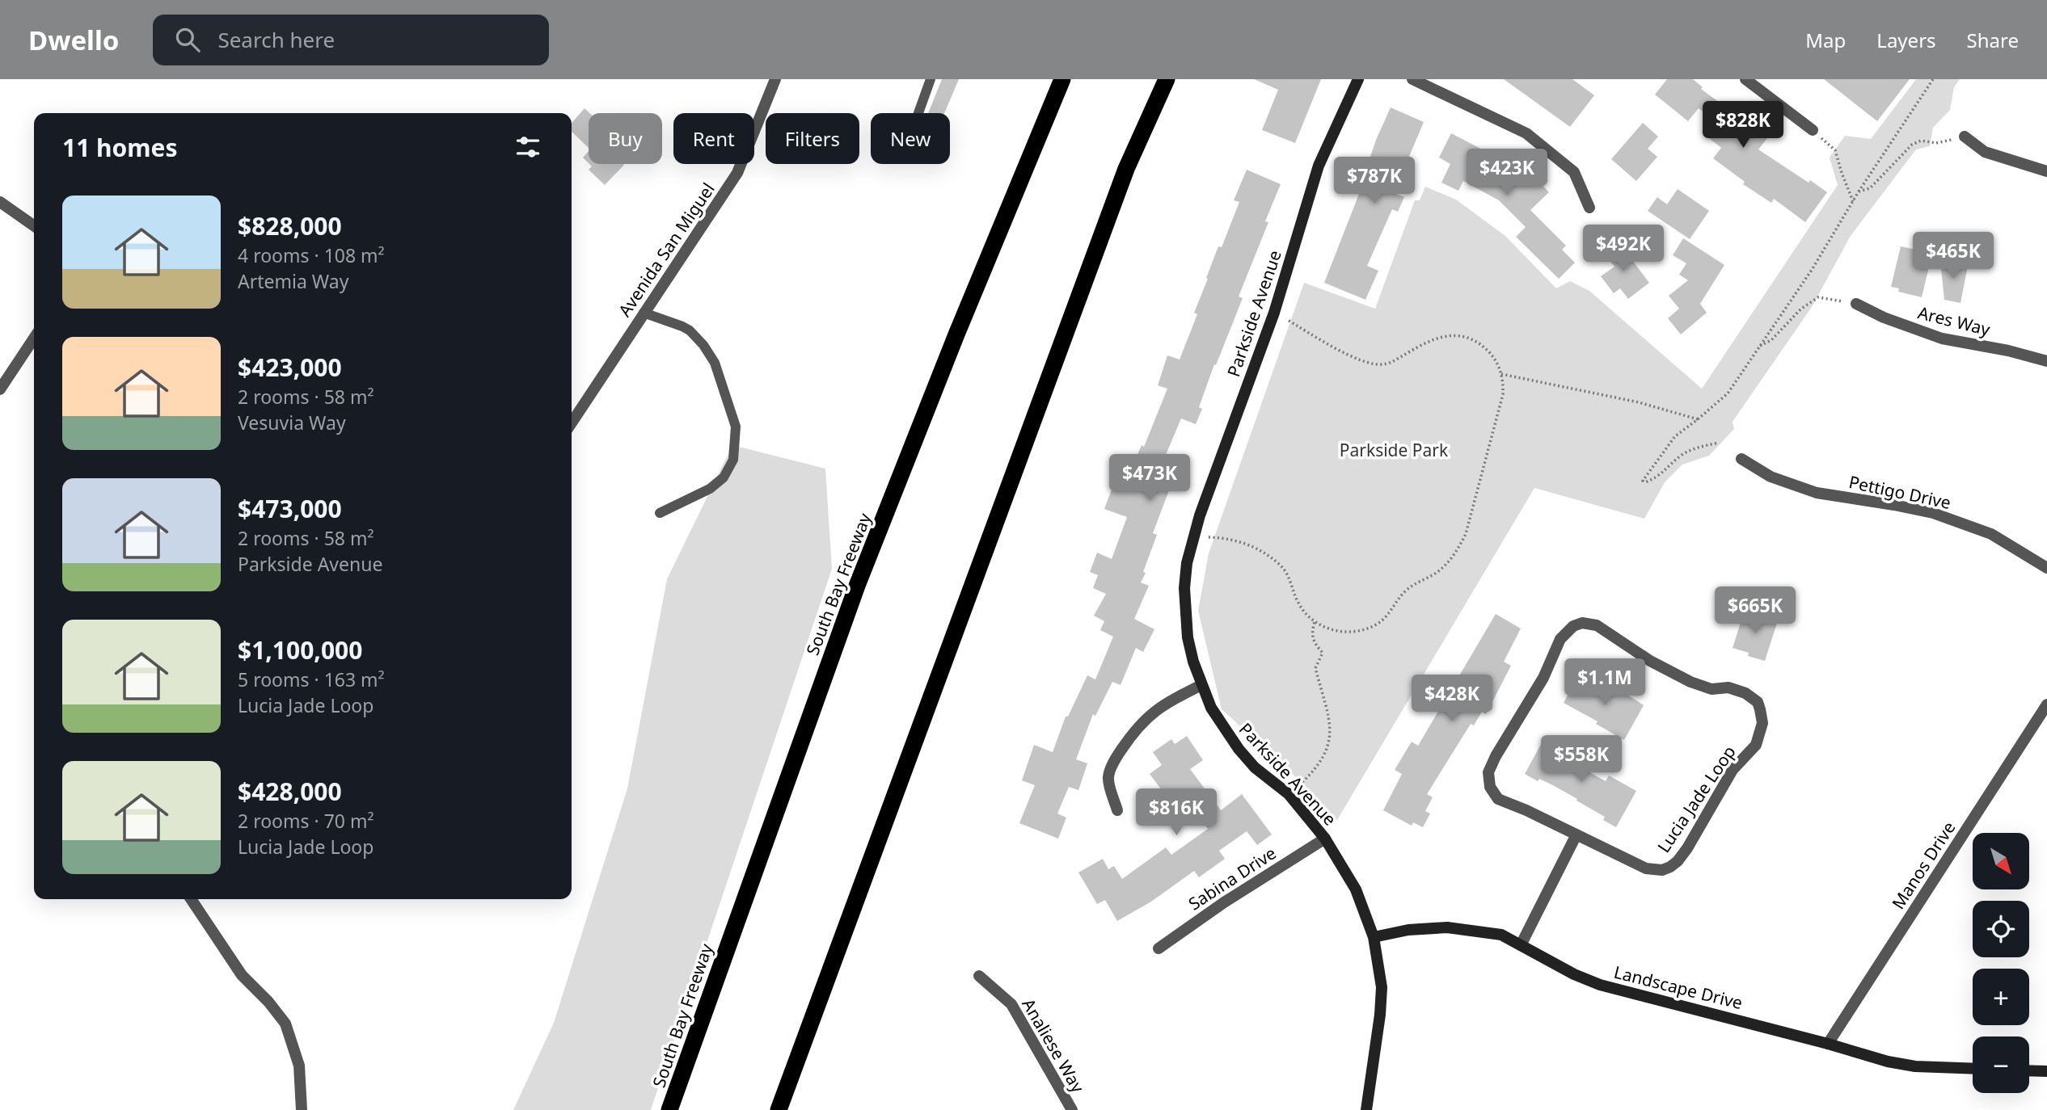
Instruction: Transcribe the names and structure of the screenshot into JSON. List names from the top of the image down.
{
  "streets": {
    "highway": ["South Bay Freeway"],
    "main road": ["Parkside Avenue", "Landscape Drive"],
    "street": [
      "Avenida San Miguel",
      "Ares Way",
      "Pettigo Drive",
      "Lucia Jade Loop",
      "Manos Drive",
      "Sabina Drive",
      "Analiese Way"
    ]
  },
  "crossings": [
    ["Parkside Avenue", "Sabina Drive"],
    ["Parkside Avenue", "Landscape Drive"],
    ["Manos Drive", "Landscape Drive"]
  ],
  "parks": ["Parkside Park"],
  "north": "bottom right",
  "page": {
    "header": "Dwello",
    "search": "Search here",
    "nav": ["Map", "Layers", "Share"],
    "price": [
      "$828K",
      "$423K",
      "$787K",
      "$492K",
      "$465K",
      "$473K",
      "$665K",
      "$1.1M",
      "$428K",
      "$558K",
      "$816K"
    ],
    "chip": [
      "Buy",
      "Rent",
      "Filters",
      "New"
    ],
    "heading": "11 homes",
    "list": [
      {
        "name": "$828,000",
        "note": "4 rooms · 108 m² · Artemia Way"
      },
      {
        "name": "$423,000",
        "note": "2 rooms · 58 m² · Vesuvia Way"
      },
      {
        "name": "$473,000",
        "note": "2 rooms · 58 m² · Parkside Avenue"
      },
      {
        "name": "$1,100,000",
        "note": "5 rooms · 163 m² · Lucia Jade Loop"
      },
      {
        "name": "$428,000",
        "note": "2 rooms · 70 m² · Lucia Jade Loop"
      }
    ],
    "map_buttons": ["+", "−"]
  }
}
